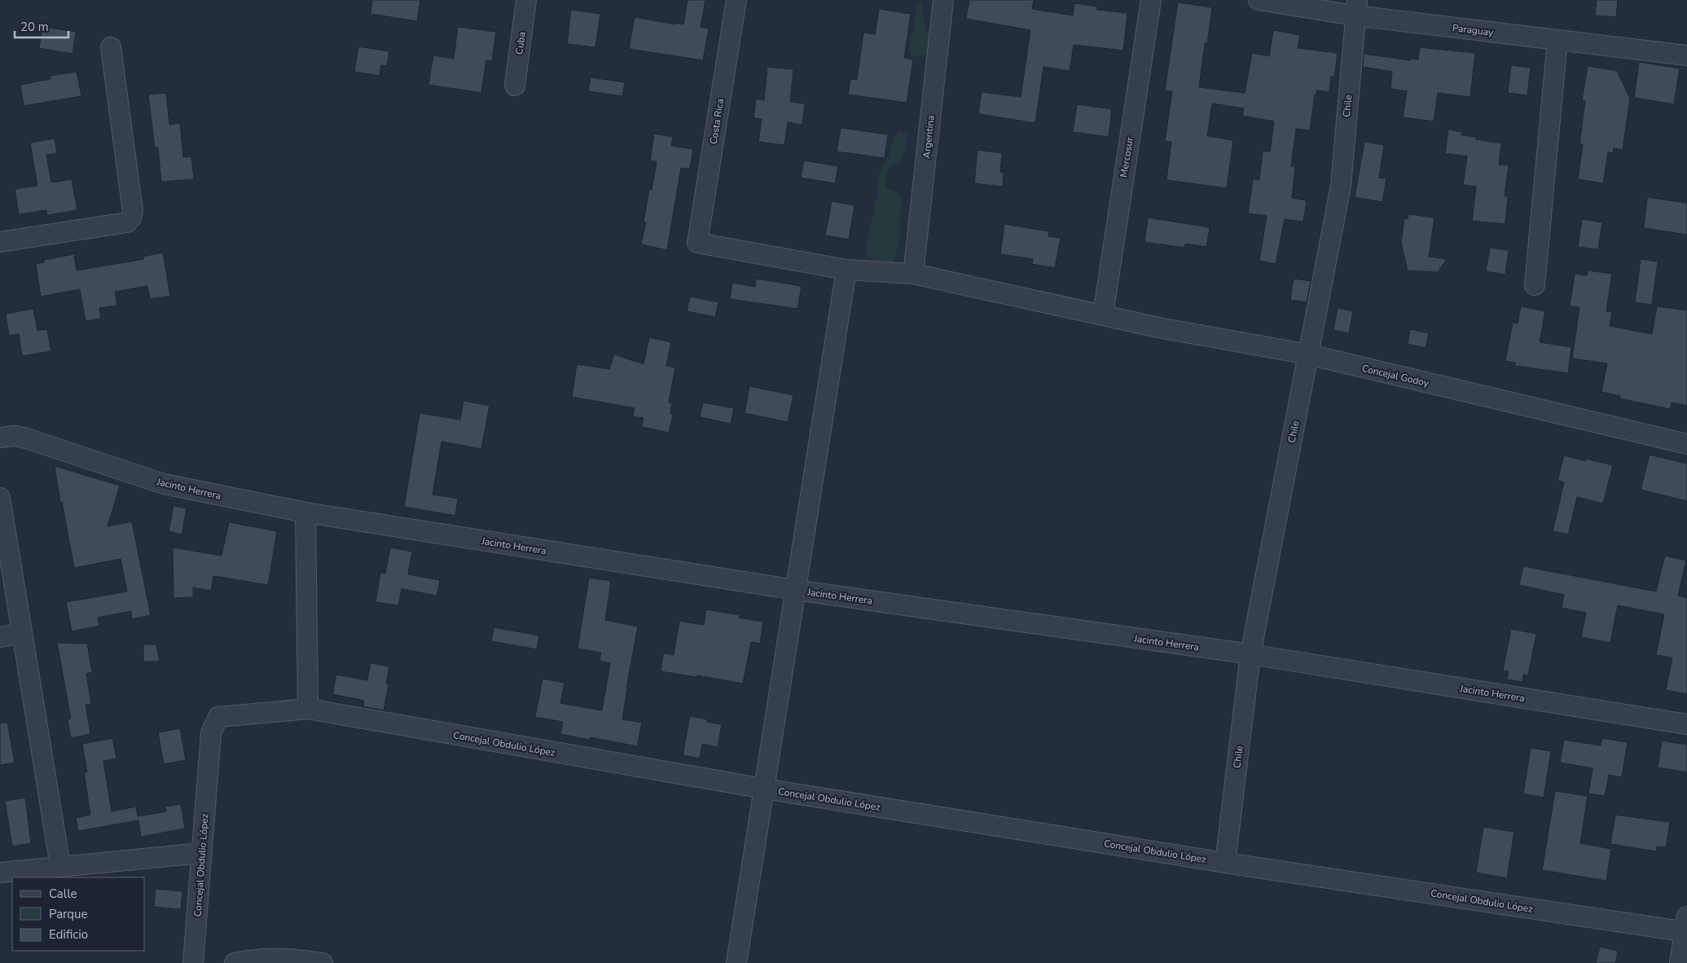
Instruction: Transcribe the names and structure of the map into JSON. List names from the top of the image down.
{
  "streets": {
    "street": [
      "Paraguay",
      "Cuba",
      "Chile",
      "Costa Rica",
      "Argentina",
      "Mercosur",
      "Concejal Godoy",
      "Jacinto Herrera",
      "Concejal Obdulio López"
    ]
  },
  "crossings": [
    ["Paraguay", "Chile"],
    ["Chile", "Concejal Godoy"],
    ["Chile", "Jacinto Herrera"],
    ["Chile", "Concejal Obdulio López"],
    ["Costa Rica", "Concejal Godoy"],
    ["Argentina", "Concejal Godoy"],
    ["Mercosur", "Concejal Godoy"]
  ],
  "legend": ["Calle", "Parque", "Edificio"],
  "scale_bar": "20 m"
}
